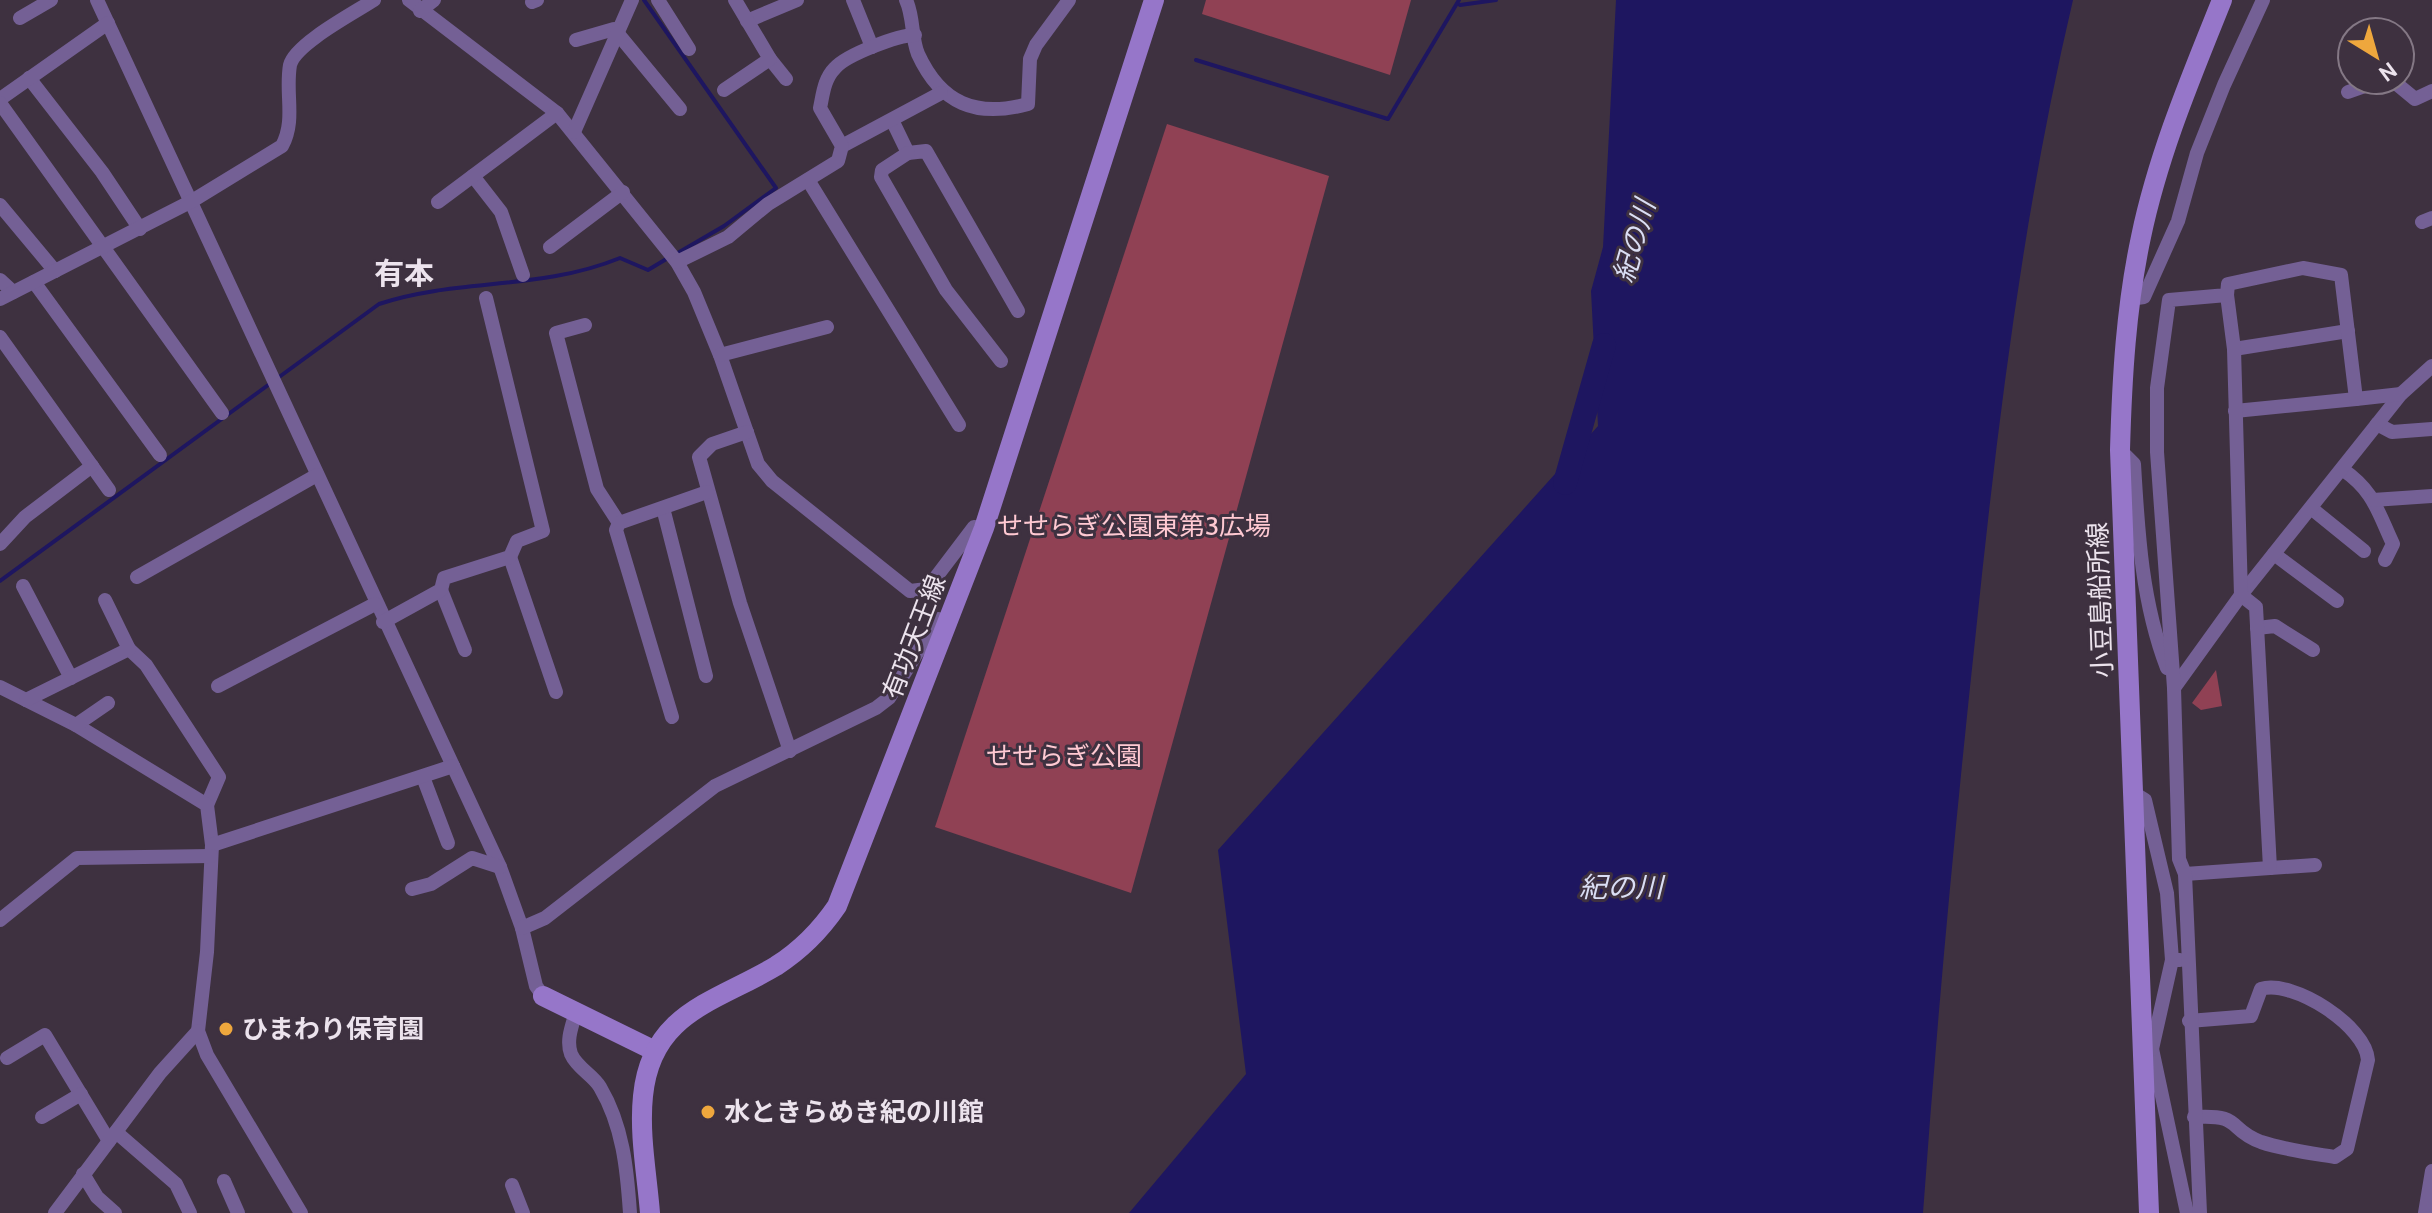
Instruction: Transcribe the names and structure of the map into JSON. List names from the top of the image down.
{
  "streets": {
    "main road": ["小豆島船所線", "有功天王線"]
  },
  "districts": ["有本"],
  "water": ["紀の川"],
  "parks": ["せせらぎ公園東第3広場", "せせらぎ公園"],
  "places": ["ひまわり保育園", "水ときらめき紀の川館"],
  "north": "bottom right"
}
